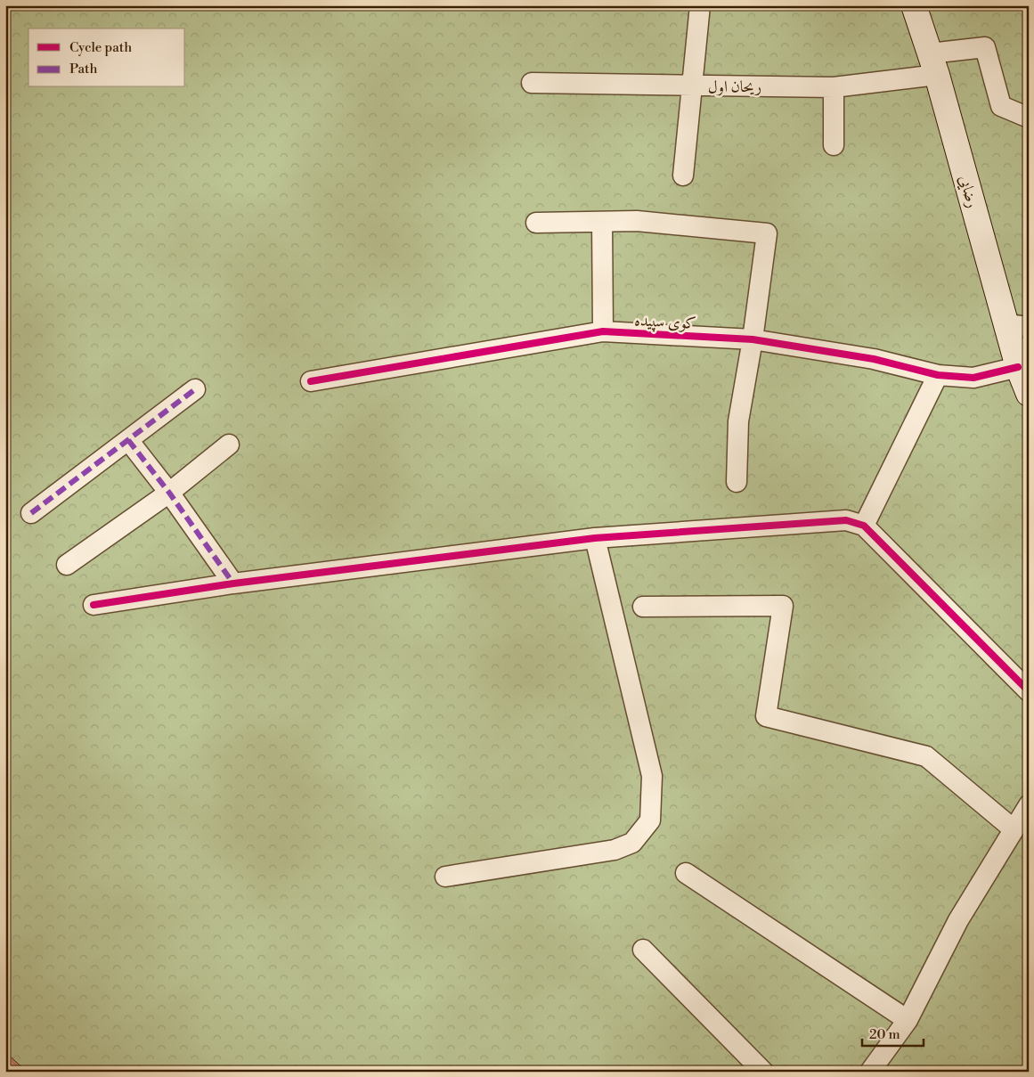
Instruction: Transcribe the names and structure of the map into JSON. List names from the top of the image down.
{
  "streets": {
    "main road": ["رضایی"],
    "street": ["ریحان اول", "کوی سپیده"]
  },
  "crossings": [
    ["ریحان اول", "رضایی"],
    ["رضایی", "کوی سپیده"]
  ],
  "legend": ["Cycle path", "Path"],
  "scale_bar": "20 m"
}
